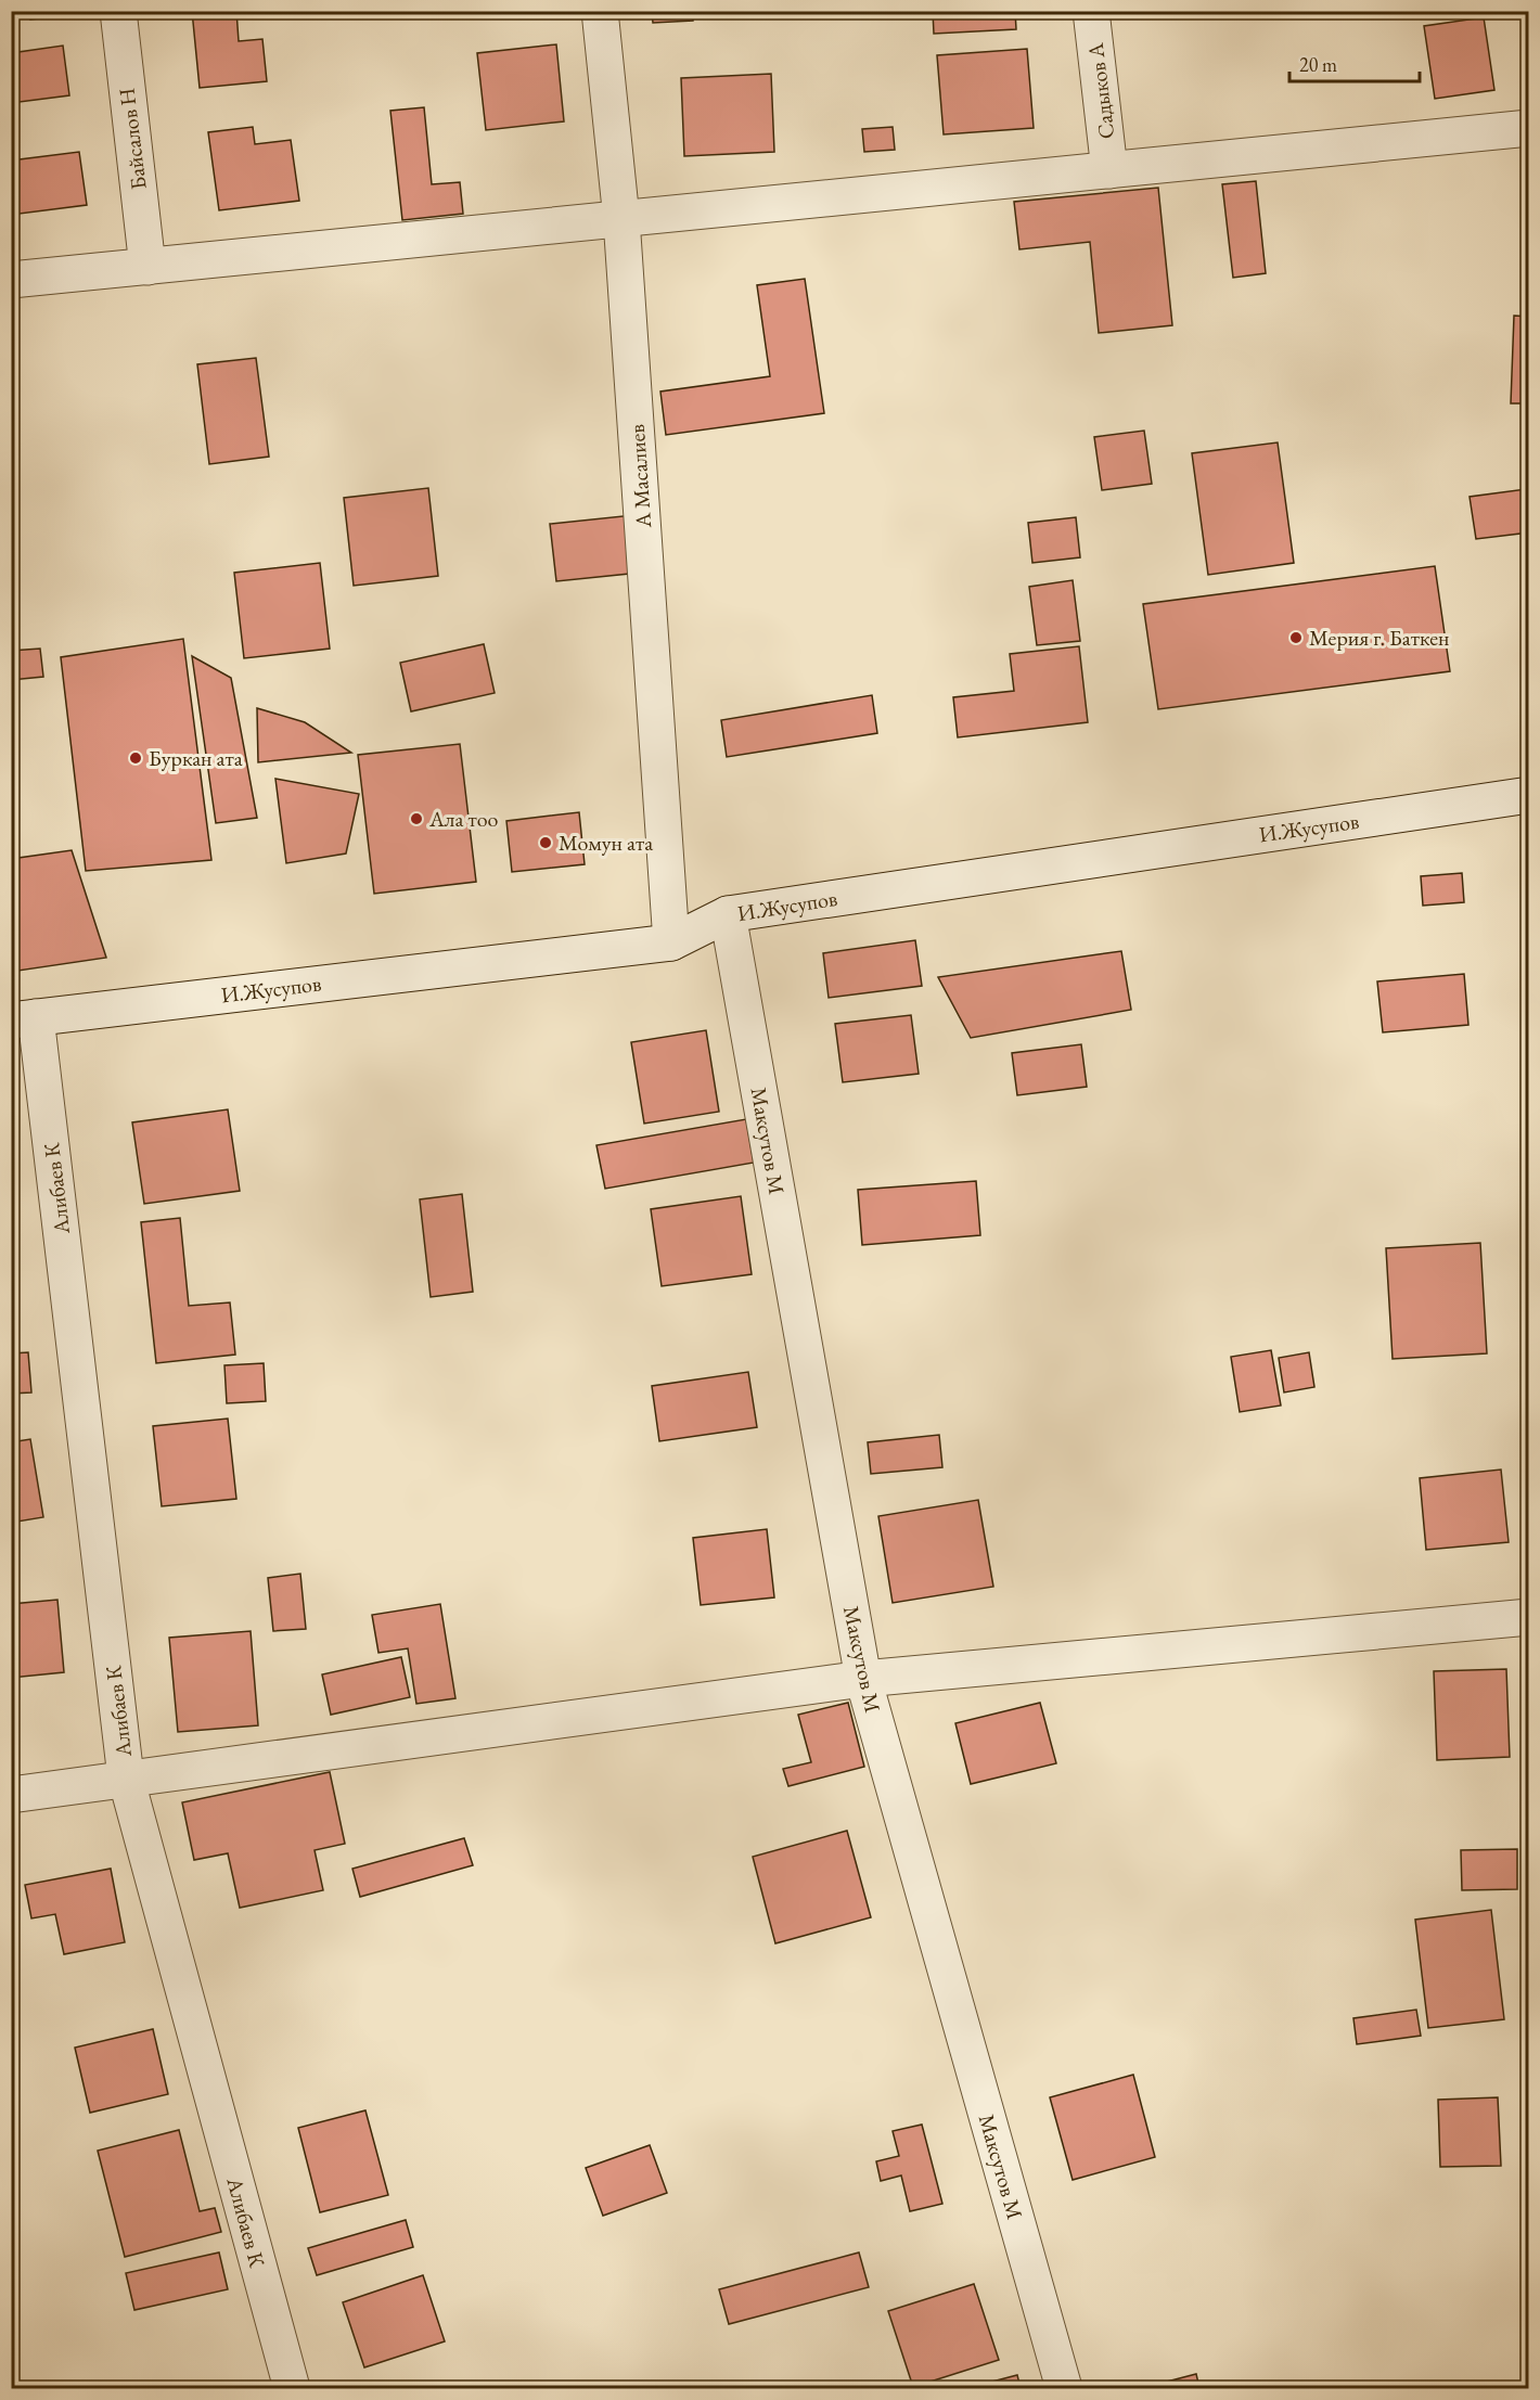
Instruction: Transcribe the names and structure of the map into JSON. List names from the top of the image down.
{
  "streets": {
    "street": [
      "Садыков А",
      "Байсалов Н",
      "А Масалиев",
      "И.Жусупов",
      "Максутов М",
      "Алибаев К"
    ]
  },
  "crossings": [
    ["А Масалиев", "И.Жусупов"],
    ["И.Жусупов", "Максутов М"],
    ["И.Жусупов", "Алибаев К"]
  ],
  "places": [
    "Мерия г. Бaткен",
    "Буркан ата",
    "Ала тоо",
    "Момун ата"
  ],
  "scale_bar": "20 m"
}
